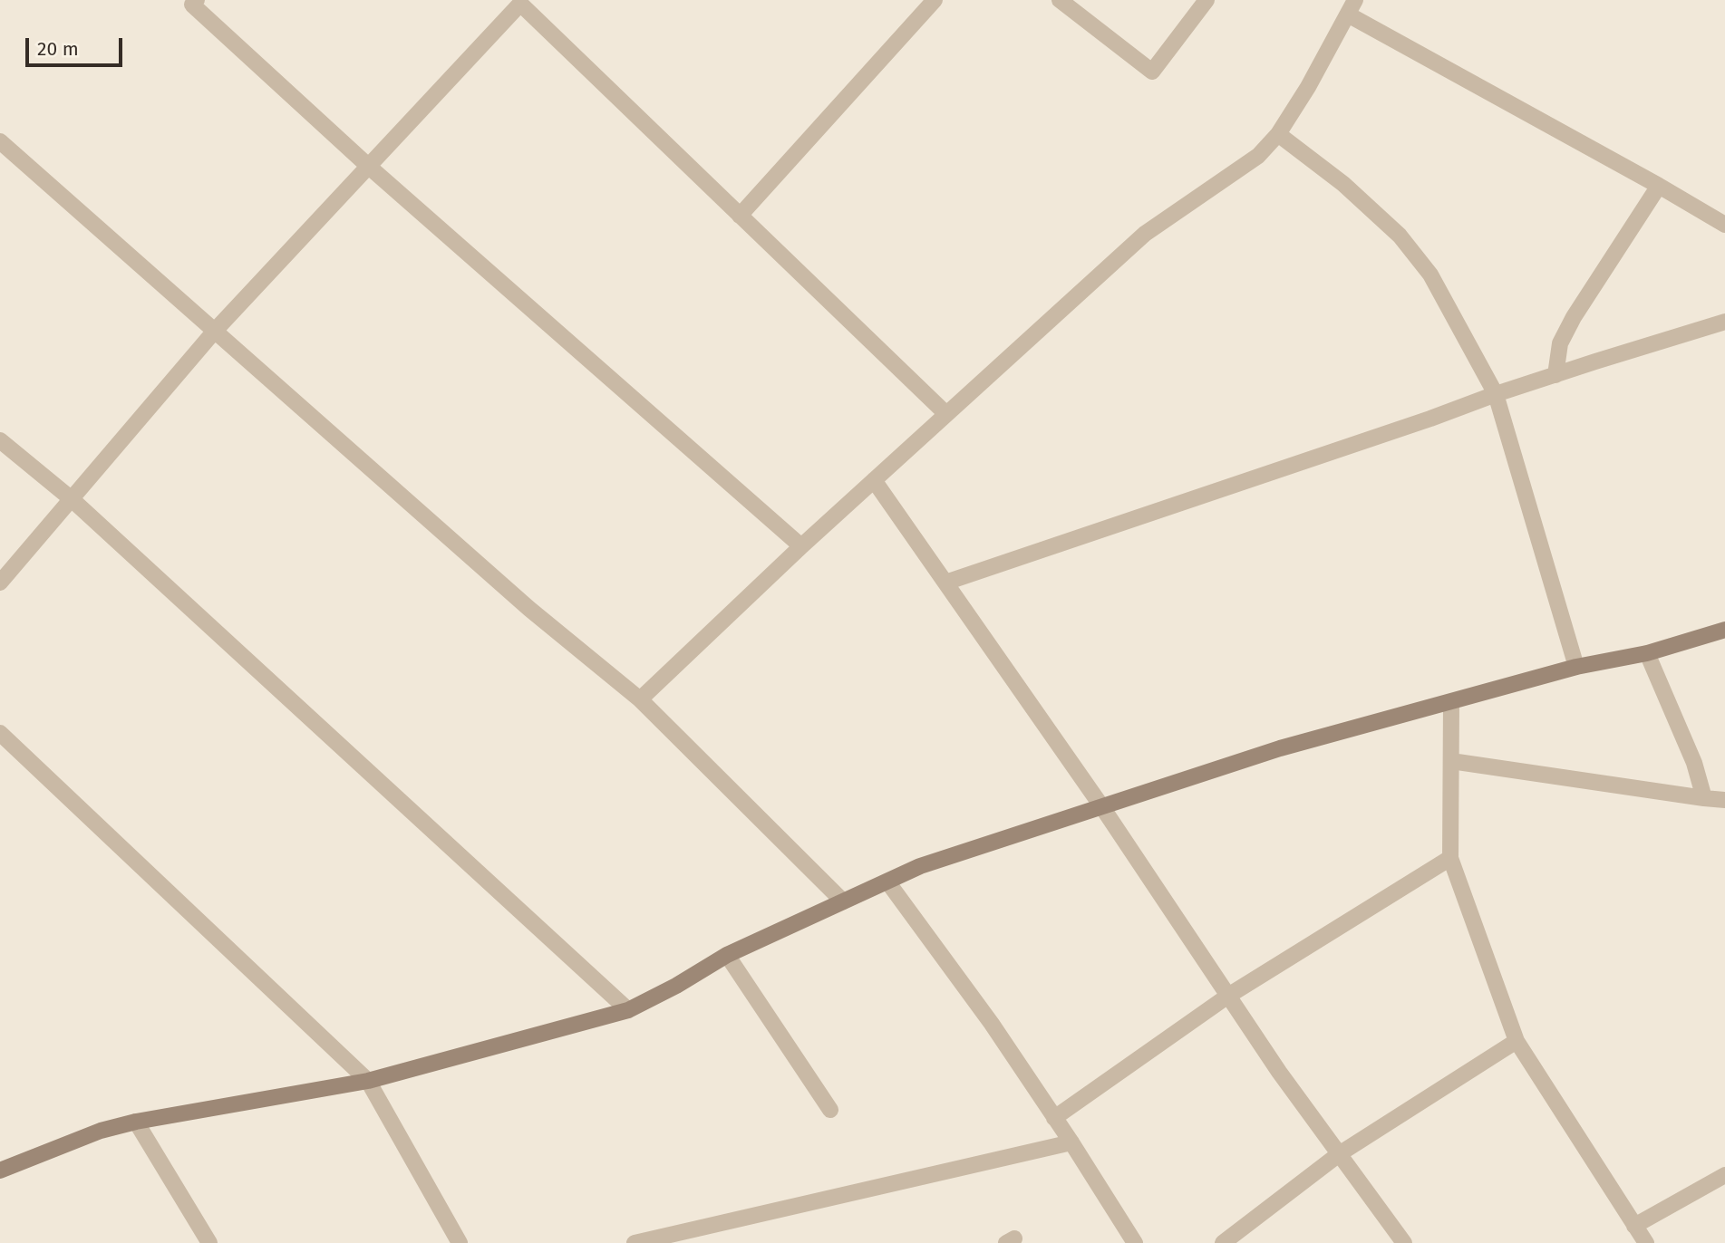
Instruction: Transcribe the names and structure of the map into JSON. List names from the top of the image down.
{
  "scale_bar": "20 m"
}
